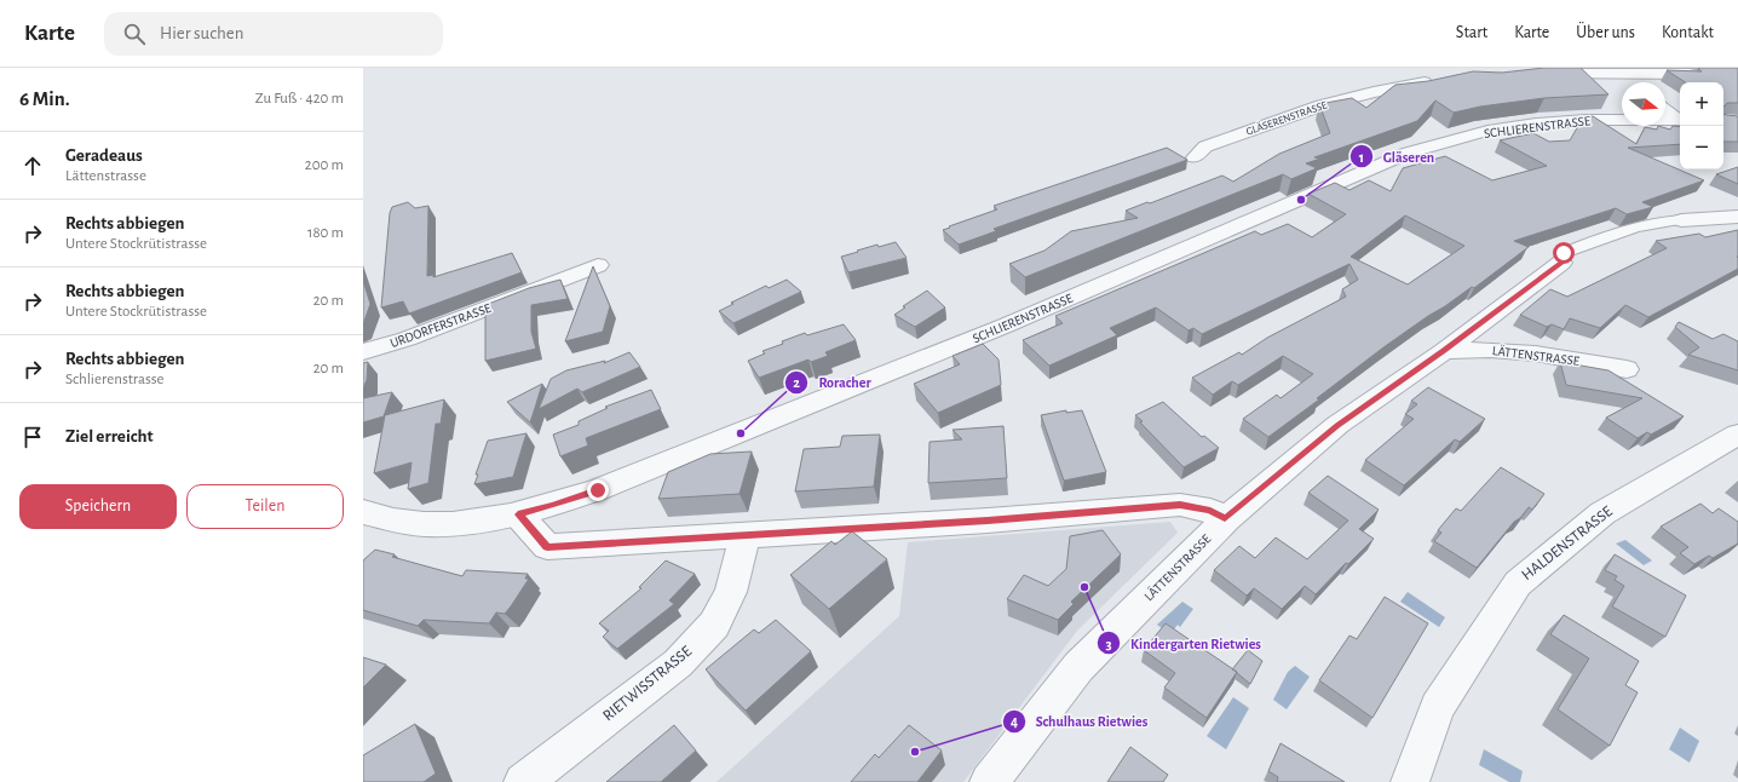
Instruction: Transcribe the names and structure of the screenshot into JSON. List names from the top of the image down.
{
  "streets": {
    "street": [
      "GLÄSERENSTRASSE",
      "SCHLIERENSTRASSE",
      "URDORFERSTRASSE",
      "LÄTTENSTRASSE",
      "HALDENSTRASSE",
      "RIETWISSTRASSE"
    ]
  },
  "places": [
    "Gläseren",
    "Roracher",
    "Kindergarten Rietwies",
    "Schulhaus Rietwies"
  ],
  "north": "right",
  "page": {
    "header": "Karte",
    "search": "Hier suchen",
    "nav": [
      "Start",
      "Karte",
      "Über uns",
      "Kontakt"
    ],
    "heading": ["6 Min.", "Zu Fuß · 420 m"],
    "map_buttons": ["+", "−"],
    "list": [
      ["Geradeaus", "Lättenstrasse", "200 m"],
      ["Rechts abbiegen", "Untere Stockrütistrasse", "180 m"],
      ["Rechts abbiegen", "Untere Stockrütistrasse", "20 m"],
      ["Rechts abbiegen", "Schlierenstrasse", "20 m"],
      "Ziel erreicht"
    ],
    "buttons": ["Speichern", "Teilen"]
  }
}
